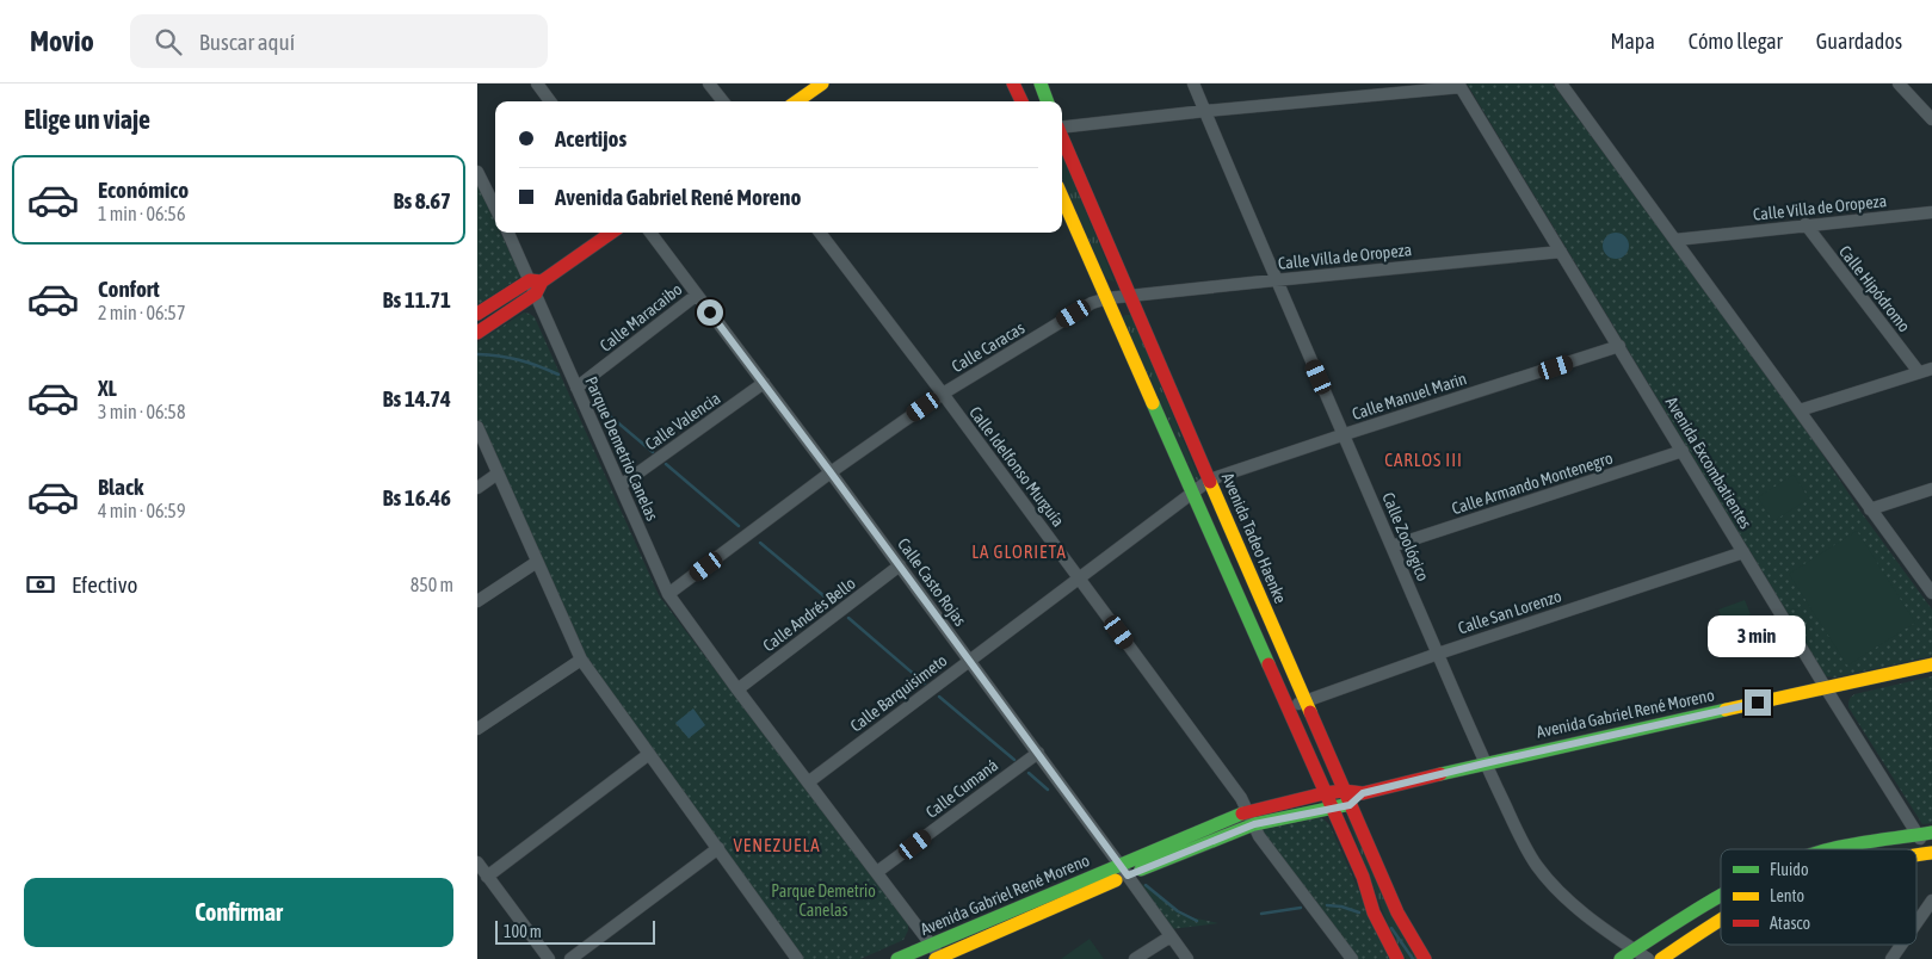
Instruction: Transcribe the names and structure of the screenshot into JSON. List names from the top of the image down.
{
  "streets": {
    "main road": ["Avenida Tadeo Haenke", "Avenida Gabriel René Moreno"],
    "street": [
      "Calle Villa de Oropeza",
      "Calle Hipódromo",
      "Calle Maracaibo",
      "Calle Caracas",
      "Calle Manuel Marin",
      "Calle Valencia",
      "Parque Demetrio Canelas",
      "Avenida Excombatientes",
      "Calle Idelfonso Murguía",
      "Calle Armando Montenegro",
      "Calle Zoológico",
      "Calle Casto Rojas",
      "Calle San Lorenzo",
      "Calle Andrés Bello",
      "Calle Barquisimeto",
      "Calle Cumaná"
    ]
  },
  "crossings": [
    ["Calle Villa de Oropeza", "Calle Hipódromo"],
    ["Calle Villa de Oropeza", "Calle Caracas"],
    ["Calle Villa de Oropeza", "Avenida Excombatientes"],
    ["Calle Villa de Oropeza", "Calle Zoológico"],
    ["Calle Villa de Oropeza", "Avenida Tadeo Haenke"],
    ["Calle Maracaibo", "Parque Demetrio Canelas"],
    ["Calle Maracaibo", "Calle Casto Rojas"],
    ["Calle Caracas", "Parque Demetrio Canelas"],
    ["Calle Caracas", "Calle Idelfonso Murguía"],
    ["Calle Caracas", "Avenida Tadeo Haenke"],
    ["Calle Caracas", "Calle Casto Rojas"],
    ["Calle Manuel Marin", "Avenida Excombatientes"],
    ["Calle Manuel Marin", "Calle Zoológico"],
    ["Calle Manuel Marin", "Avenida Tadeo Haenke"],
    ["Calle Manuel Marin", "Calle Barquisimeto"],
    ["Calle Valencia", "Parque Demetrio Canelas"],
    ["Calle Valencia", "Calle Casto Rojas"],
    ["Parque Demetrio Canelas", "Calle Andrés Bello"],
    ["Parque Demetrio Canelas", "Calle Barquisimeto"],
    ["Parque Demetrio Canelas", "Avenida Gabriel René Moreno"],
    ["Parque Demetrio Canelas", "Calle Cumaná"],
    ["Avenida Excombatientes", "Calle Armando Montenegro"],
    ["Avenida Excombatientes", "Calle San Lorenzo"],
    ["Avenida Excombatientes", "Avenida Gabriel René Moreno"],
    ["Calle Idelfonso Murguía", "Calle Barquisimeto"],
    ["Calle Idelfonso Murguía", "Avenida Gabriel René Moreno"],
    ["Calle Armando Montenegro", "Calle Zoológico"],
    ["Calle Zoológico", "Calle San Lorenzo"],
    ["Calle Zoológico", "Avenida Gabriel René Moreno"],
    ["Avenida Tadeo Haenke", "Calle San Lorenzo"],
    ["Avenida Tadeo Haenke", "Calle Barquisimeto"],
    ["Avenida Tadeo Haenke", "Avenida Gabriel René Moreno"],
    ["Calle Casto Rojas", "Calle Andrés Bello"],
    ["Calle Casto Rojas", "Calle Barquisimeto"],
    ["Calle Casto Rojas", "Avenida Gabriel René Moreno"],
    ["Calle Casto Rojas", "Calle Cumaná"]
  ],
  "districts": ["CARLOS III", "LA GLORIETA", "VENEZUELA"],
  "parks": ["Parque Demetrio Canelas"],
  "legend": ["Fluido", "Lento", "Atasco"],
  "scale_bar": "100 m",
  "page": {
    "header": "Movio",
    "search": "Buscar aquí",
    "nav": ["Mapa", "Cómo llegar", "Guardados"],
    "heading": "Elige un viaje",
    "banner": ["Acertijos", "Avenida Gabriel René Moreno"],
    "list": [
      {
        "name": "Económico",
        "note": "1 min · 06:56",
        "value": "Bs 8.67"
      },
      {
        "name": "Confort",
        "note": "2 min · 06:57",
        "value": "Bs 11.71"
      },
      {
        "name": "XL",
        "note": "3 min · 06:58",
        "value": "Bs 14.74"
      },
      {
        "name": "Black",
        "note": "4 min · 06:59",
        "value": "Bs 16.46"
      }
    ],
    "pay": ["Efectivo", "850 m"],
    "bubble": "3 min",
    "buttons": "Confirmar",
    "scale": "100 m"
  }
}
